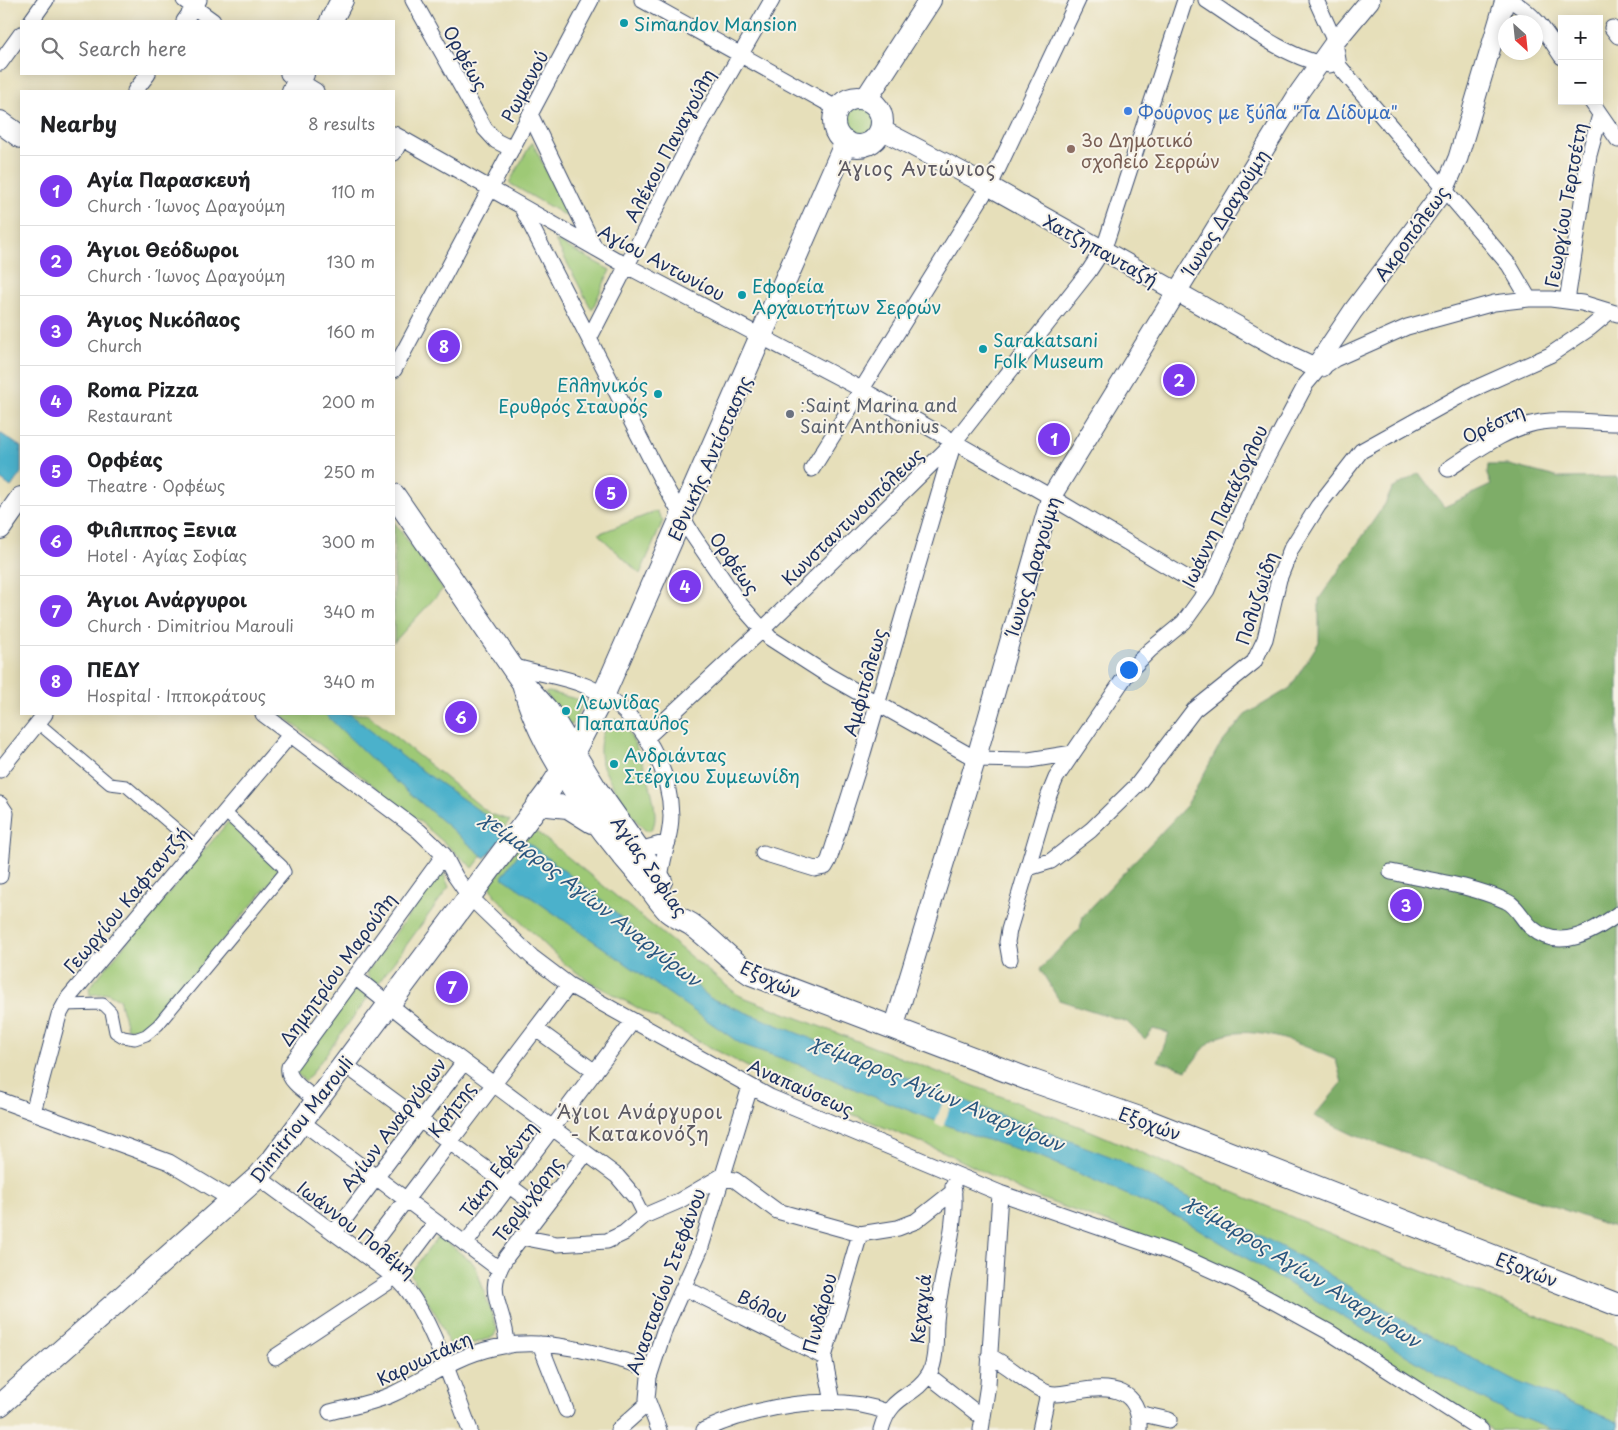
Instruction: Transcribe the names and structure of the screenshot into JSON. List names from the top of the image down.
{
  "streets": {
    "main road": [
      "Εθνικής Αντίστασης",
      "Αγίας Σοφίας",
      "Εξοχών",
      "Dimitriou Marouli"
    ],
    "street": [
      "Ορφέως",
      "Ρωμανού",
      "Αλέκου Παναγούλη",
      "Γεωργίου Τερτσέτη",
      "Ίωνος Δραγούμη",
      "Ακροπόλεως",
      "Χατζηπανταζή",
      "Αγίου Αντωνίου",
      "Ορέστη",
      "Ιωάννη Παπάζογλου",
      "Κωνσταντινουπόλεως",
      "Πολυζωίδη",
      "Αμφιπόλεως",
      "Γεωργίου Καφταντζή",
      "Δημητρίου Μαρούλη",
      "Αναπαύσεως",
      "Κρήτης",
      "Αγίων Αναργύρων",
      "Τάκη Εφέντη",
      "Τερψιχόρης",
      "Ιωάννου Πολέμη",
      "Αναστασίου Στεφάνου",
      "Βόλου",
      "Κεχαγιά",
      "Πινδάρου",
      "Καρυωτάκη"
    ]
  },
  "crossings": [
    ["Ορφέως", "Ρωμανού"],
    ["Ορφέως", "Αλέκου Παναγούλη"],
    ["Ορφέως", "Ίωνος Δραγούμη"],
    ["Ορφέως", "Αγίου Αντωνίου"],
    ["Ορφέως", "Εθνικής Αντίστασης"],
    ["Ορφέως", "Ιωάννη Παπάζογλου"],
    ["Ορφέως", "Κωνσταντινουπόλεως"],
    ["Ορφέως", "Αμφιπόλεως"],
    ["Ρωμανού", "Αγίου Αντωνίου"],
    ["Αλέκου Παναγούλη", "Αγίου Αντωνίου"],
    ["Γεωργίου Τερτσέτη", "Ιωάννη Παπάζογλου"],
    ["Ίωνος Δραγούμη", "Χατζηπανταζή"],
    ["Ίωνος Δραγούμη", "Αγίου Αντωνίου"],
    ["Ίωνος Δραγούμη", "Εξοχών"],
    ["Ακροπόλεως", "Χατζηπανταζή"],
    ["Ακροπόλεως", "Ιωάννη Παπάζογλου"],
    ["Χατζηπανταζή", "Εθνικής Αντίστασης"],
    ["Χατζηπανταζή", "Ιωάννη Παπάζογλου"],
    ["Χατζηπανταζή", "Κωνσταντινουπόλεως"],
    ["Αγίου Αντωνίου", "Εθνικής Αντίστασης"],
    ["Αγίου Αντωνίου", "Ιωάννη Παπάζογλου"],
    ["Αγίου Αντωνίου", "Κωνσταντινουπόλεως"],
    ["Αγίου Αντωνίου", "Αμφιπόλεως"],
    ["Εθνικής Αντίστασης", "Αγίας Σοφίας"],
    ["Ιωάννη Παπάζογλου", "Πολυζωίδη"],
    ["Κωνσταντινουπόλεως", "Αμφιπόλεως"],
    ["Αγίας Σοφίας", "Εξοχών"],
    ["Δημητρίου Μαρούλη", "Αναπαύσεως"],
    ["Δημητρίου Μαρούλη", "Dimitriou Marouli"],
    ["Αναπαύσεως", "Κρήτης"],
    ["Αναπαύσεως", "Dimitriou Marouli"],
    ["Αναπαύσεως", "Τάκη Εφέντη"],
    ["Αναπαύσεως", "Αναστασίου Στεφάνου"],
    ["Αναπαύσεως", "Κεχαγιά"],
    ["Κρήτης", "Ιωάννου Πολέμη"],
    ["Dimitriou Marouli", "Ιωάννου Πολέμη"],
    ["Αγίων Αναργύρων", "Ιωάννου Πολέμη"],
    ["Ιωάννου Πολέμη", "Καρυωτάκη"],
    ["Αναστασίου Στεφάνου", "Βόλου"],
    ["Αναστασίου Στεφάνου", "Καρυωτάκη"],
    ["Βόλου", "Πινδάρου"]
  ],
  "districts": ["Άγιος Αντώνιος", "Άγιοι Ανάργυροι - Κατακονόζη"],
  "water": ["χείμαρρος Αγίων Αναργύρων"],
  "places": [
    "Simandov Mansion",
    "Φούρνος με ξύλα \"Τα Δίδυμα\"",
    "3ο Δημοτικό σχολείο Σερρών",
    "Εφορεία Αρχαιοτήτων Σερρών",
    "Sarakatsani Folk Museum",
    "Ελληνικός Ερυθρός Σταυρός",
    ":Saint Marina and Saint Anthonius",
    "Λεωνίδας Παπαπαύλος",
    "Ανδριάντας Στέργιου Συμεωνίδη"
  ],
  "north": "bottom right",
  "page": {
    "map_buttons": ["+", "−"],
    "search": "Search here",
    "heading": ["Nearby", "8 results"],
    "list": [
      {
        "mark": "1",
        "name": "Αγία Παρασκευή",
        "note": "Church · Ίωνος Δραγούμη",
        "value": "110 m"
      },
      {
        "mark": "2",
        "name": "Άγιοι Θεόδωροι",
        "note": "Church · Ίωνος Δραγούμη",
        "value": "130 m"
      },
      {
        "mark": "3",
        "name": "Άγιος Νικόλαος",
        "note": "Church",
        "value": "160 m"
      },
      {
        "mark": "4",
        "name": "Roma Pizza",
        "note": "Restaurant",
        "value": "200 m"
      },
      {
        "mark": "5",
        "name": "Ορφέας",
        "note": "Theatre · Ορφέως",
        "value": "250 m"
      },
      {
        "mark": "6",
        "name": "Φιλιππος Ξενια",
        "note": "Hotel · Αγίας Σοφίας",
        "value": "300 m"
      },
      {
        "mark": "7",
        "name": "Άγιοι Ανάργυροι",
        "note": "Church · Dimitriou Marouli",
        "value": "340 m"
      },
      {
        "mark": "8",
        "name": "ΠΕΔΥ",
        "note": "Hospital · Ιπποκράτους",
        "value": "340 m"
      }
    ],
    "pins": [
      "8",
      "2",
      "1",
      "5",
      "4",
      "6",
      "3",
      "7"
    ]
  }
}
